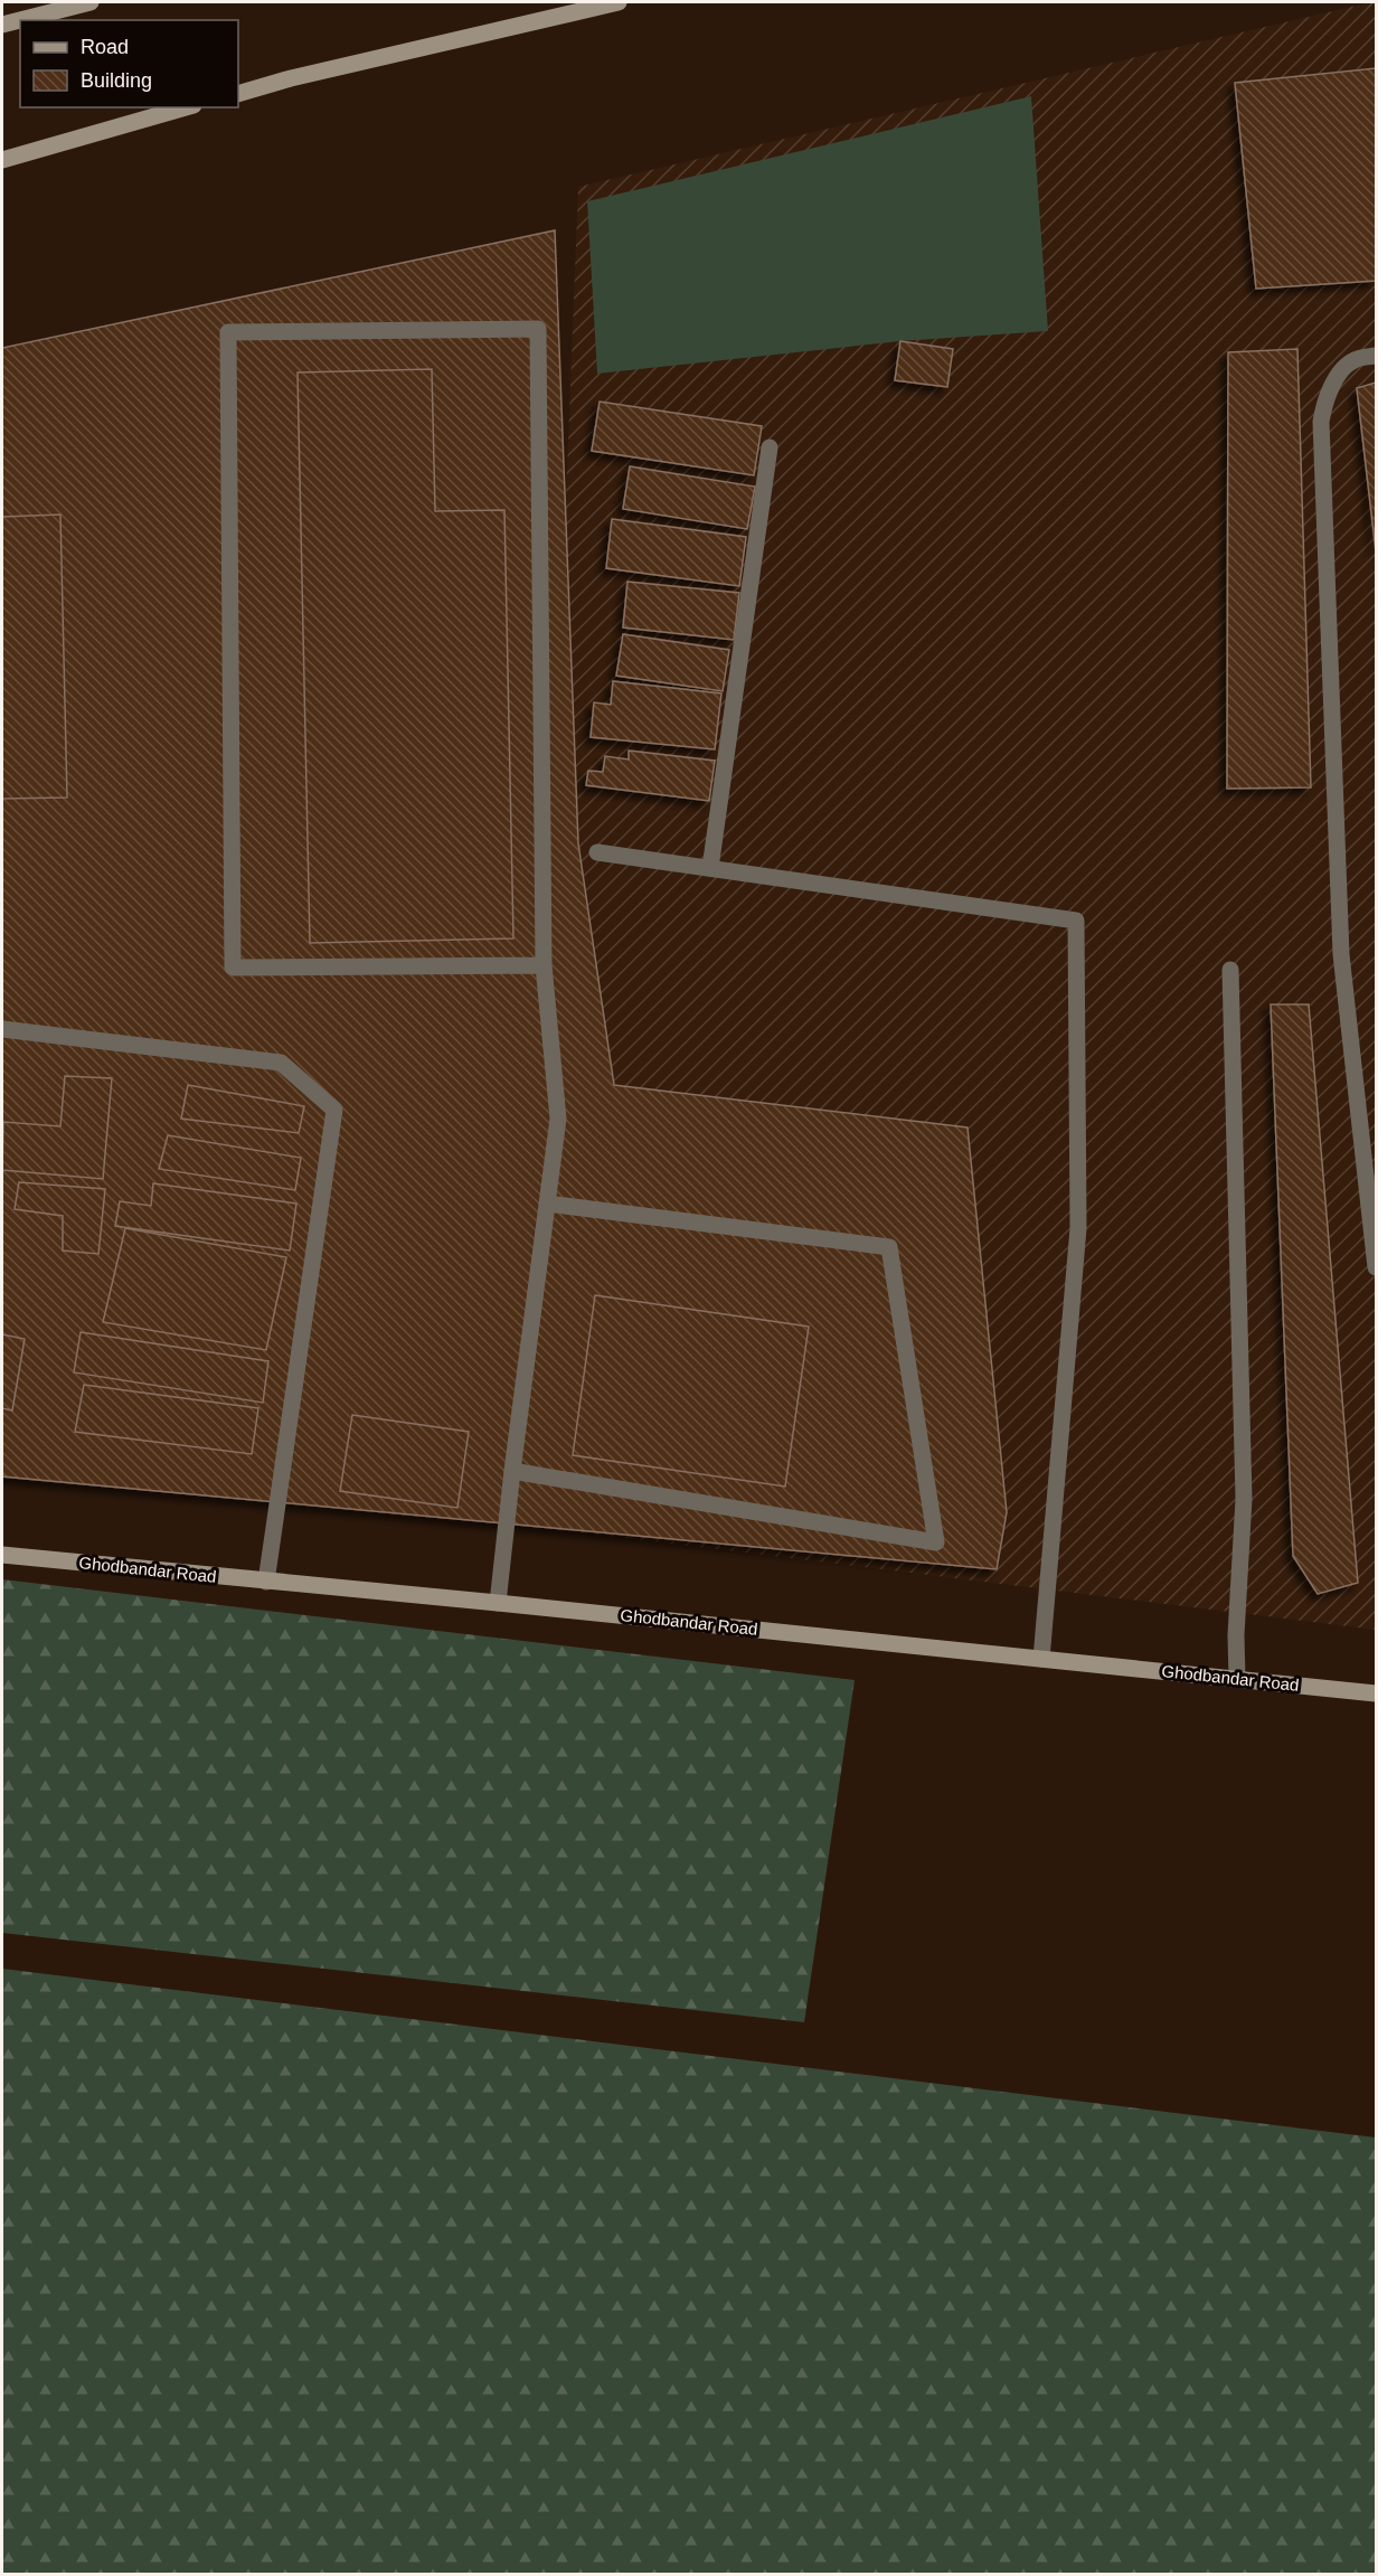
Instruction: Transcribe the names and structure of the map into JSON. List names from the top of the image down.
{
  "streets": {
    "street": ["Ghodbandar Road"]
  },
  "legend": ["Road", "Building"]
}
